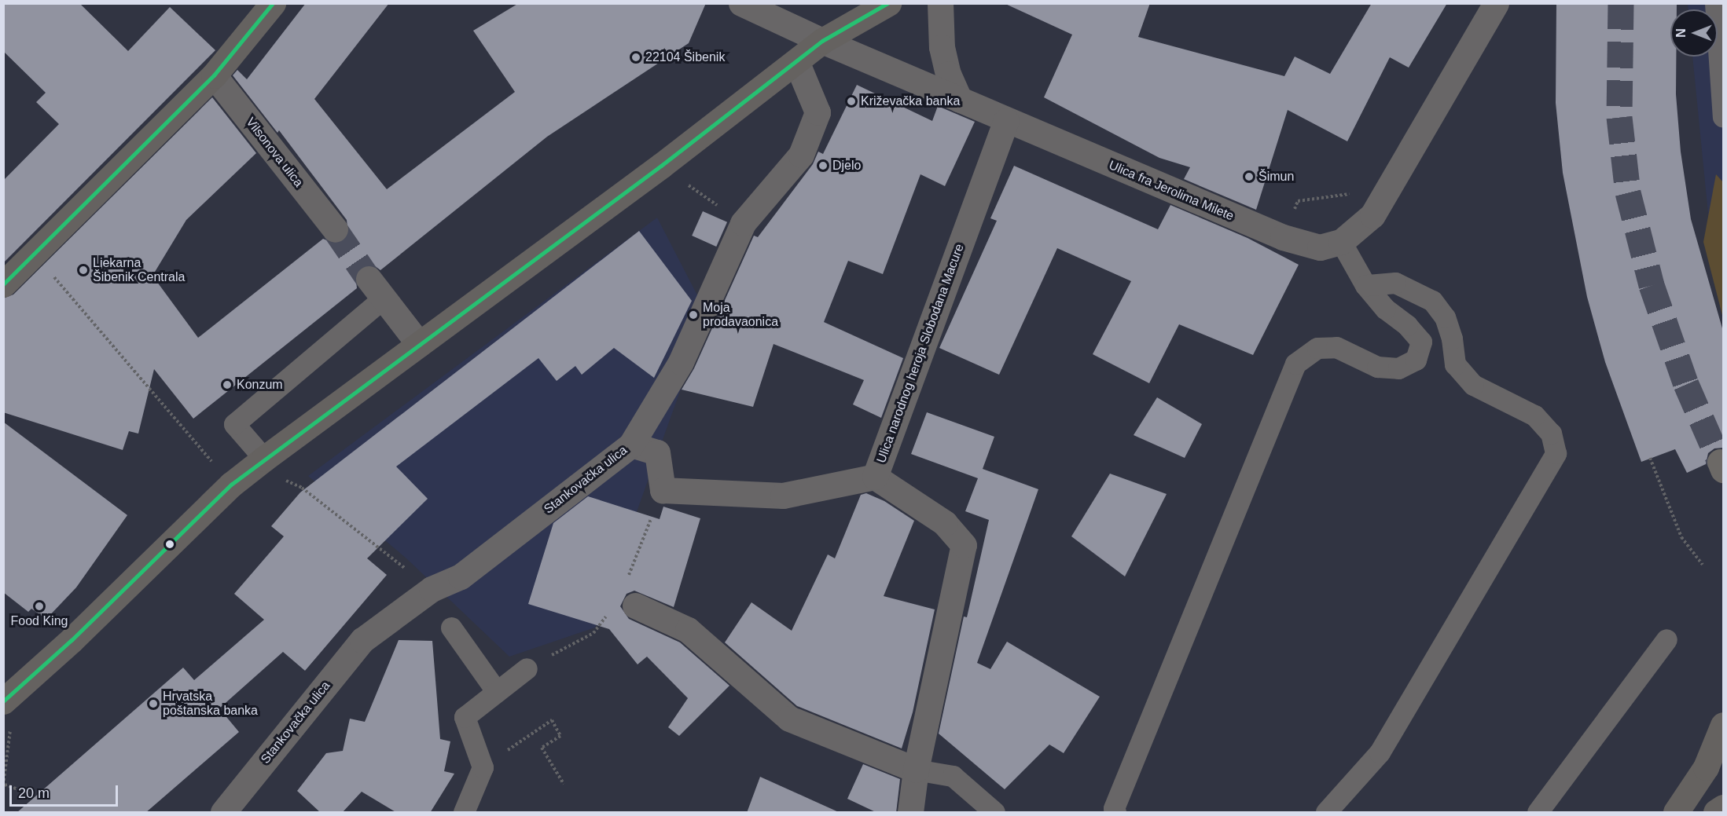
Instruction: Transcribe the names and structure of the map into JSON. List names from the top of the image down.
{
  "streets": {
    "street": [
      "Vilsonova ulica",
      "Ulica fra Jerolima Milete",
      "Ulica narodnog heroja Slobodana Macure",
      "Stankovačka ulica"
    ]
  },
  "crossings": [
    ["Ulica fra Jerolima Milete", "Ulica narodnog heroja Slobodana Macure"]
  ],
  "places": [
    "22104 Šibenik",
    "Križevačka banka",
    "Djelo",
    "Šimun",
    "Ljekarna Šibenik Centrala",
    "Moja prodavaonica",
    "Konzum",
    "Food King",
    "Hrvatska poštanska banka"
  ],
  "scale_bar": "20 m",
  "north": "left"
}
